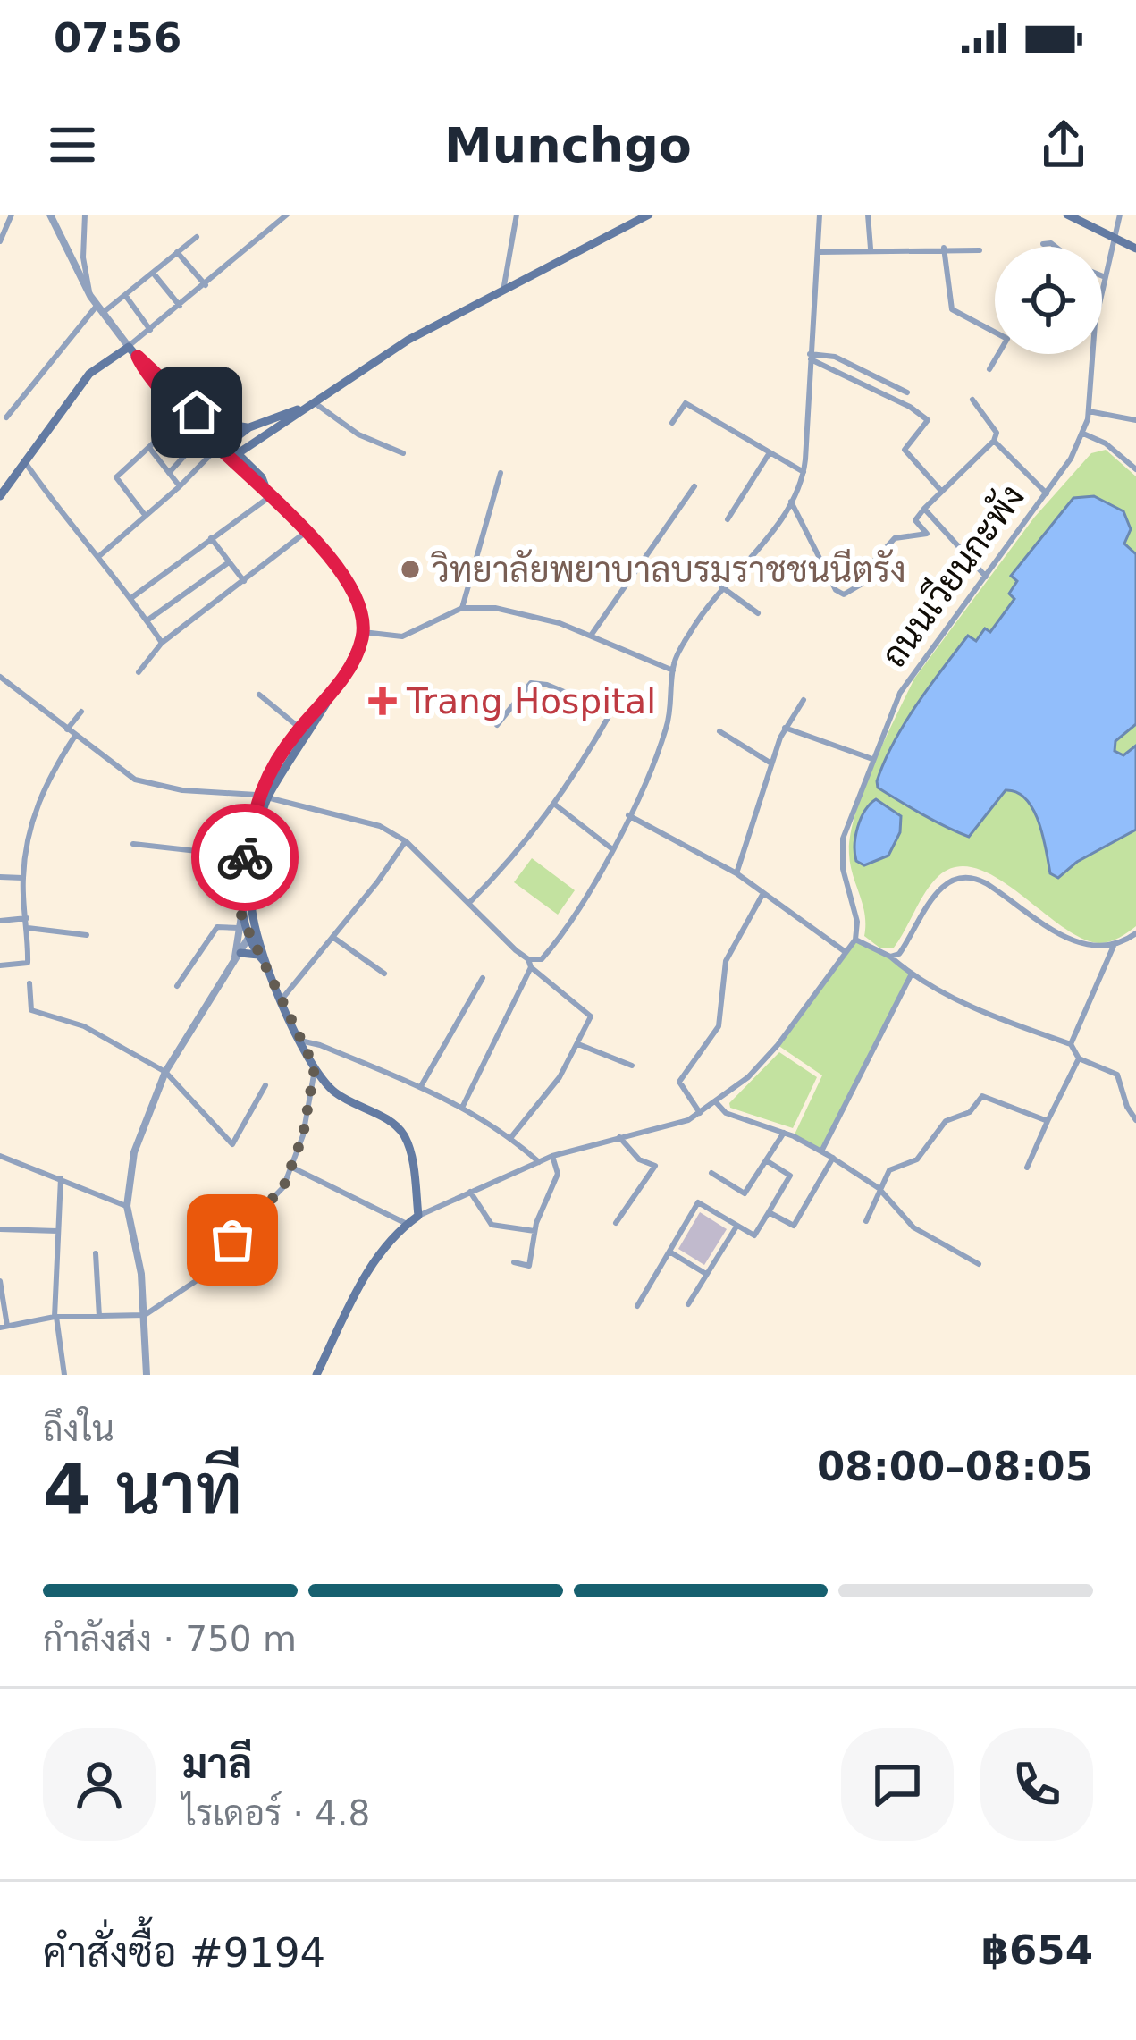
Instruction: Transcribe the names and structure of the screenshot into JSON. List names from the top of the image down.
{
  "streets": {
    "street": ["ถนนเวียนกะพัง"]
  },
  "places": {
    "other": ["วิทยาลัยพยาบาลบรมราชชนนีตรัง"],
    "health": ["Trang Hospital"]
  },
  "page": {
    "status": "07:56",
    "header": "Munchgo",
    "heading": ["4 นาที", "ถึงใน", "08:00–08:05"],
    "panel": [
      "มาลี",
      "ไรเดอร์ · 4.8",
      "คำสั่งซื้อ #9194",
      "฿654"
    ],
    "bar": "กำลังส่ง · 750 m"
  }
}
